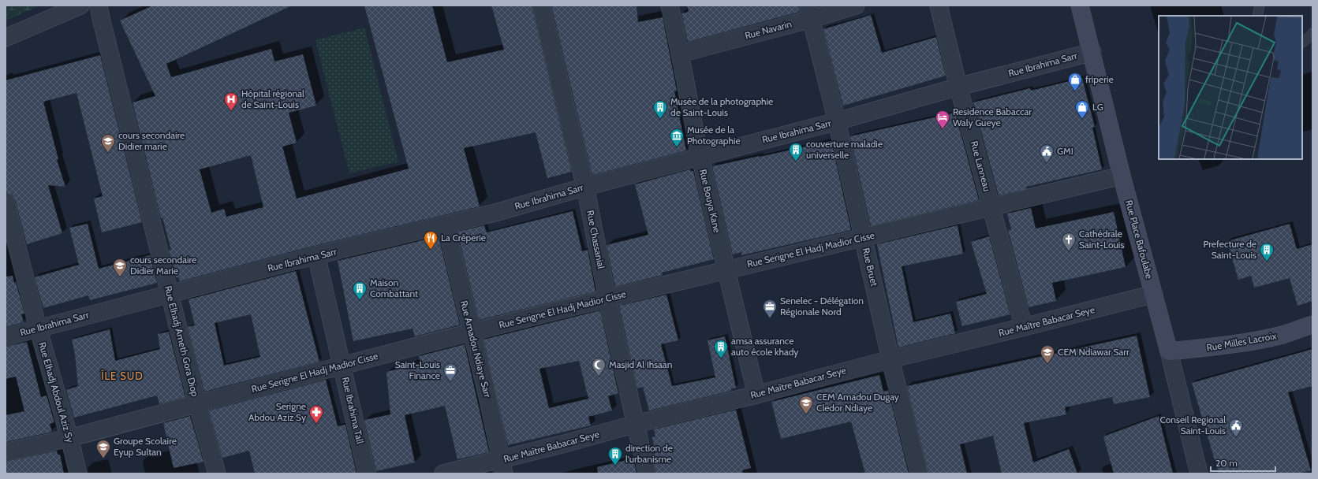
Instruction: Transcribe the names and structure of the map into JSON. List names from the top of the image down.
{
  "streets": {
    "street": [
      "Rue Navarin",
      "Rue Ibrahima Sarr",
      "Rue Lanneau",
      "Rue Bouya Kane",
      "Rue Chassanial",
      "Rue Place Bafoulabe",
      "Rue Serigne El Hadj Madior Cisse",
      "Rue Bruet",
      "Rue Maître Babacar Seye",
      "Rue Elhadj Ameth Gora Diop",
      "Rue Milles Lacroix",
      "Rue Amadou Ndiaye Sarr",
      "Rue Elhadj Abdoul Aziz Sy",
      "Rue Ibrahima Tall"
    ]
  },
  "crossings": [
    ["Rue Navarin", "Rue Bouya Kane"],
    ["Rue Navarin", "Rue Bruet"],
    ["Rue Ibrahima Sarr", "Rue Lanneau"],
    ["Rue Ibrahima Sarr", "Rue Bouya Kane"],
    ["Rue Ibrahima Sarr", "Rue Chassanial"],
    ["Rue Ibrahima Sarr", "Rue Place Bafoulabe"],
    ["Rue Ibrahima Sarr", "Rue Bruet"],
    ["Rue Ibrahima Sarr", "Rue Elhadj Ameth Gora Diop"],
    ["Rue Ibrahima Sarr", "Rue Amadou Ndiaye Sarr"],
    ["Rue Ibrahima Sarr", "Rue Elhadj Abdoul Aziz Sy"],
    ["Rue Ibrahima Sarr", "Rue Ibrahima Tall"],
    ["Rue Lanneau", "Rue Serigne El Hadj Madior Cisse"],
    ["Rue Lanneau", "Rue Maître Babacar Seye"],
    ["Rue Bouya Kane", "Rue Serigne El Hadj Madior Cisse"],
    ["Rue Bouya Kane", "Rue Maître Babacar Seye"],
    ["Rue Chassanial", "Rue Serigne El Hadj Madior Cisse"],
    ["Rue Chassanial", "Rue Maître Babacar Seye"],
    ["Rue Place Bafoulabe", "Rue Serigne El Hadj Madior Cisse"],
    ["Rue Place Bafoulabe", "Rue Maître Babacar Seye"],
    ["Rue Place Bafoulabe", "Rue Milles Lacroix"],
    ["Rue Serigne El Hadj Madior Cisse", "Rue Bruet"],
    ["Rue Serigne El Hadj Madior Cisse", "Rue Elhadj Ameth Gora Diop"],
    ["Rue Serigne El Hadj Madior Cisse", "Rue Amadou Ndiaye Sarr"],
    ["Rue Serigne El Hadj Madior Cisse", "Rue Elhadj Abdoul Aziz Sy"],
    ["Rue Serigne El Hadj Madior Cisse", "Rue Ibrahima Tall"],
    ["Rue Bruet", "Rue Maître Babacar Seye"],
    ["Rue Maître Babacar Seye", "Rue Amadou Ndiaye Sarr"]
  ],
  "districts": ["ÎLE SUD"],
  "places": {
    "shop": ["friperie", "LG"],
    "hospital": ["Hôpital régional de Saint-Louis"],
    "building": [
      "Musée de la photographie de Saint-Louis",
      "couverture maladie universelle",
      "Prefecture de Saint-Louis",
      "Maison Combattant",
      "amsa assurance auto école khady",
      "direction de l'urbanisme"
    ],
    "hotel": ["Residence Babaccar Waly Gueye"],
    "museum": ["Musée de la Photographie"],
    "school or university": [
      "cours secondaire Didier marie",
      "cours secondaire Didier Marie",
      "CEM Ndiawar Sarr",
      "CEM Amadou Dugay Cledor Ndiaye",
      "Groupe Scolaire Eyup Sultan"
    ],
    "public building": ["GMI", "Conseil Regional Saint-Louis"],
    "restaurant": ["La Crêperie"],
    "church": ["Cathédrale Saint-Louis"],
    "office": ["Senelec - Délégation Régionale Nord", "Saint-Louis Finance"],
    "mosque": ["Masjid Al Ihsaan"],
    "pharmacy": ["Serigne Abdou Aziz Sy"]
  },
  "scale_bar": "20 m"
}
